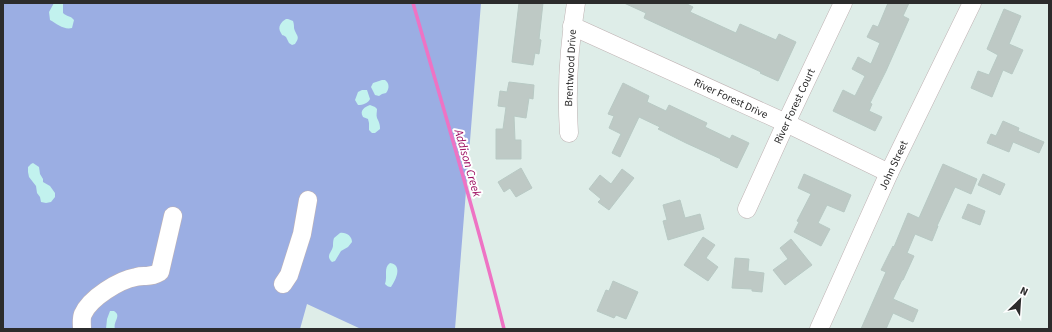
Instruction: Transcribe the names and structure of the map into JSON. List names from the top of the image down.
{
  "streets": {
    "street": [
      "Brentwood Drive",
      "River Forest Drive",
      "River Forest Court",
      "John Street"
    ]
  },
  "crossings": [
    ["Brentwood Drive", "River Forest Drive"],
    ["River Forest Drive", "River Forest Court"],
    ["River Forest Drive", "John Street"]
  ],
  "water": ["Addison Creek"],
  "north": "top right"
}
